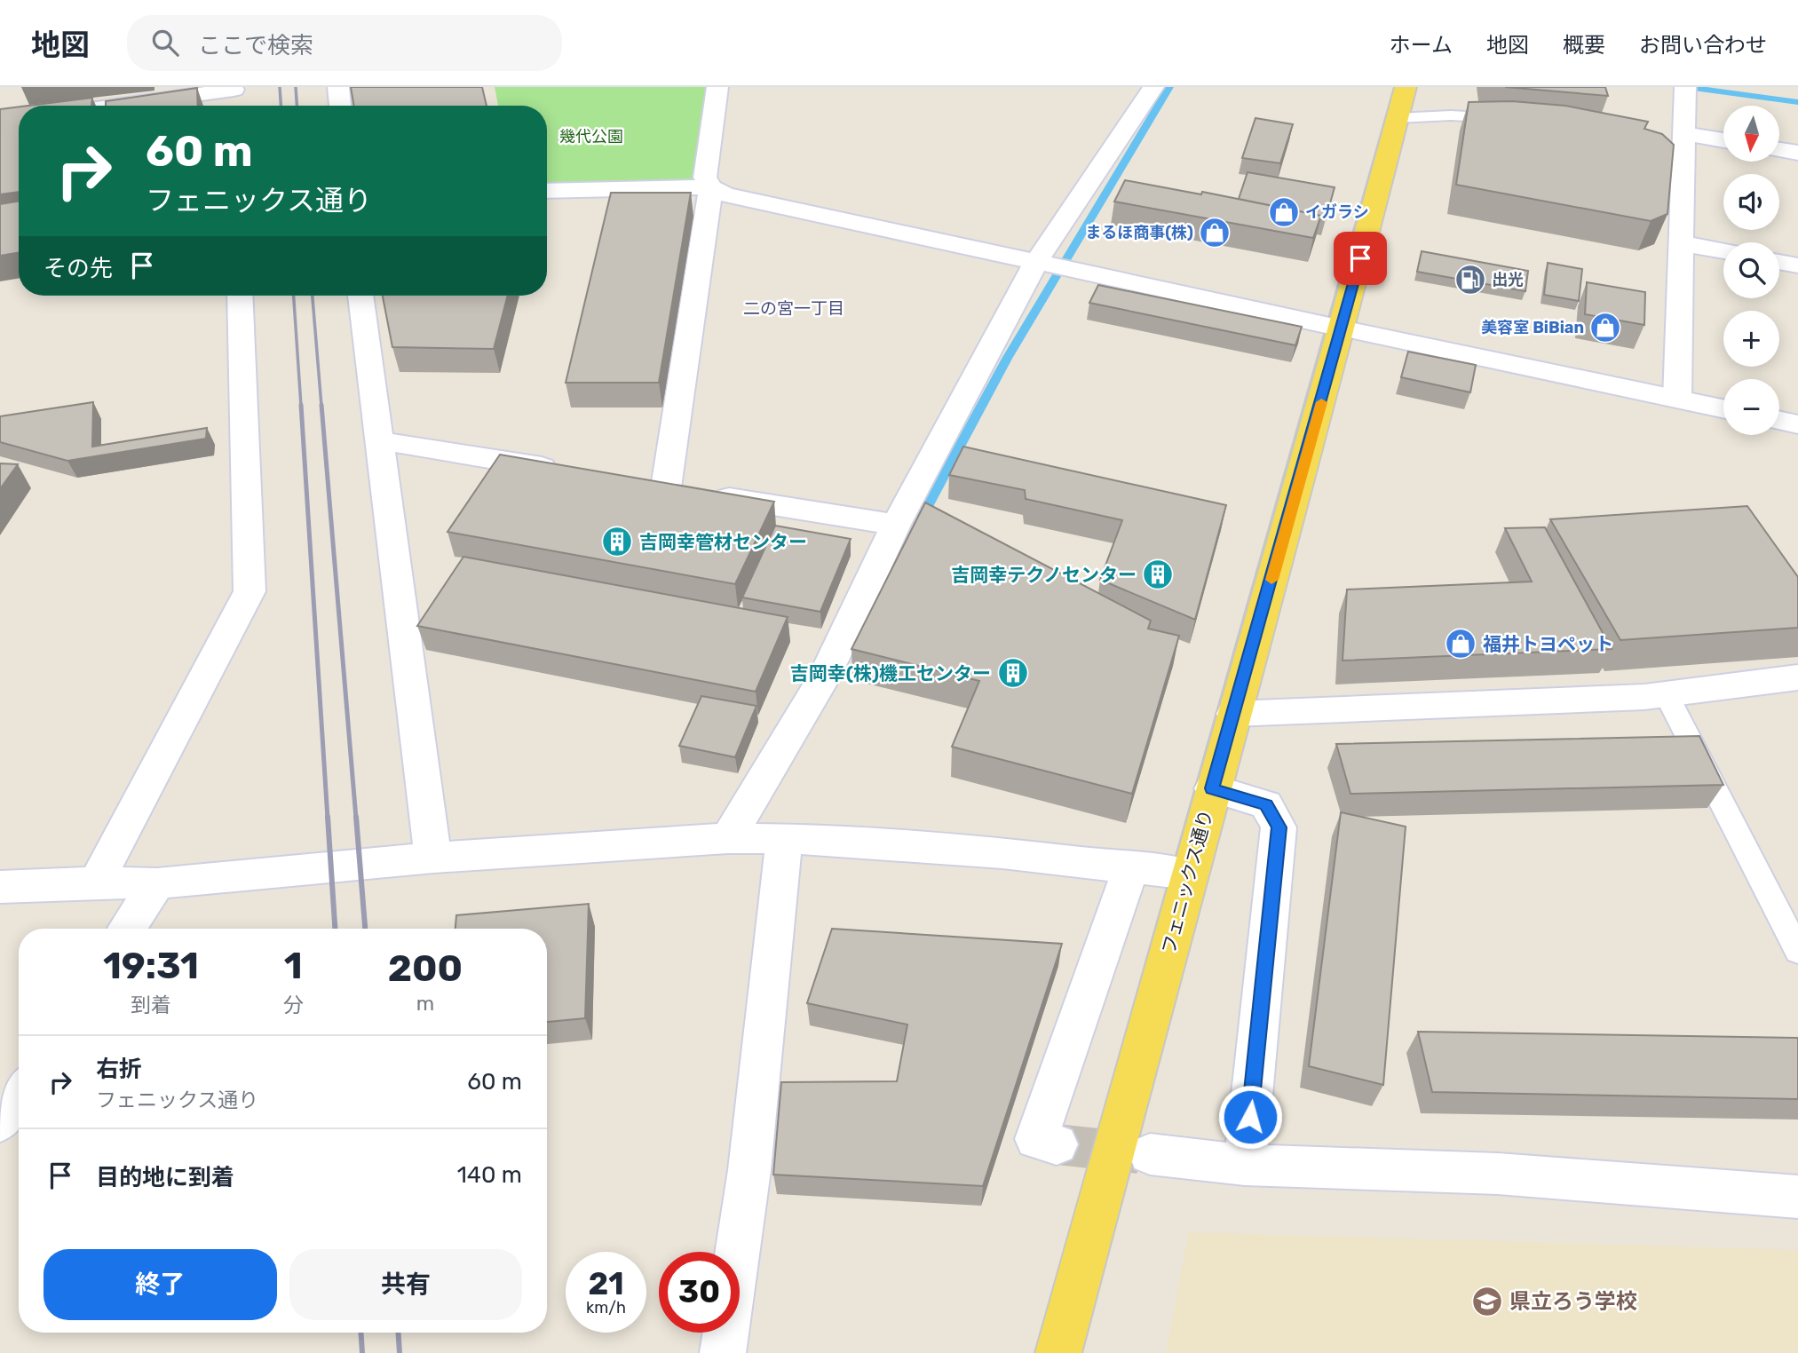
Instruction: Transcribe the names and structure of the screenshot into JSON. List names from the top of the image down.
{
  "streets": {
    "main road": ["フェニックス通り"]
  },
  "districts": ["二の宮一丁目"],
  "parks": ["幾代公園"],
  "places": {
    "shop": [
      "イガラシ",
      "まるほ商事(株)",
      "美容室 BiBian",
      "福井トヨペット"
    ],
    "fuel station": ["出光"],
    "building": ["吉岡幸管材センター", "吉岡幸テクノセンター", "吉岡幸(株)機工センター"],
    "school or university": ["県立ろう学校"]
  },
  "north": "bottom",
  "page": {
    "header": "地図",
    "search": "ここで検索",
    "nav": [
      "ホーム",
      "地図",
      "概要",
      "お問い合わせ"
    ],
    "map_buttons": ["+", "−"],
    "turn": ["60 m", "フェニックス通り"],
    "then": "その先",
    "eta": [
      "19:31",
      "到着",
      "1",
      "分",
      "200",
      "m"
    ],
    "list": [
      {
        "name": "右折",
        "note": "フェニックス通り",
        "value": "60 m"
      },
      {
        "name": "目的地に到着",
        "value": "140 m"
      }
    ],
    "buttons": ["終了", "共有"],
    "speed": "21 km/h",
    "limit": "30"
  }
}
